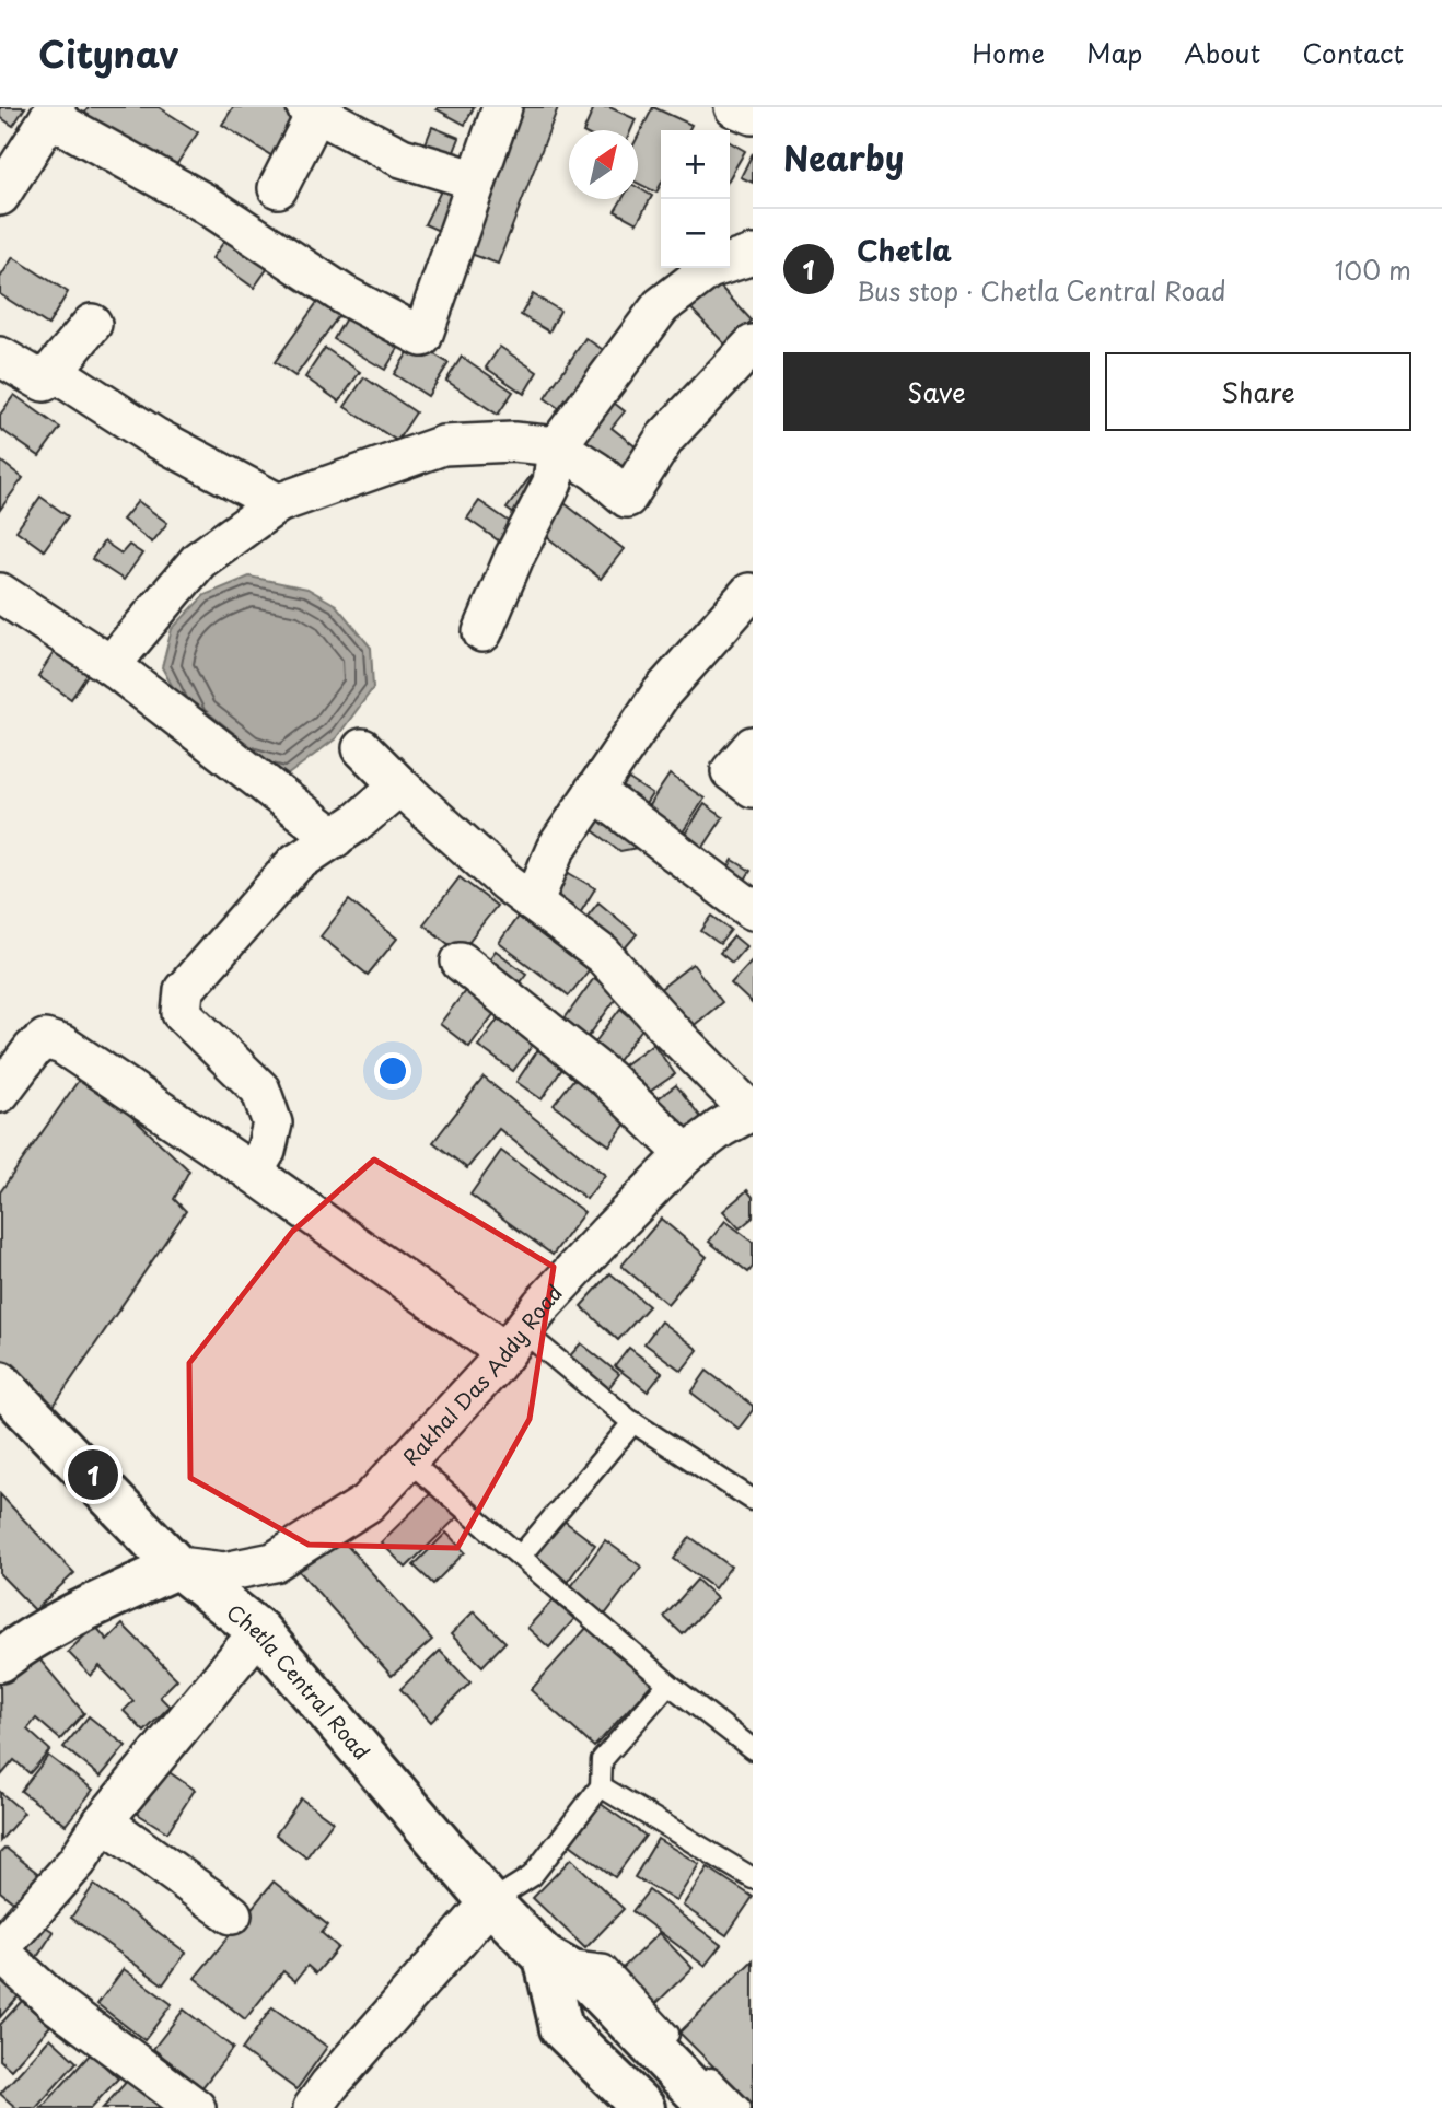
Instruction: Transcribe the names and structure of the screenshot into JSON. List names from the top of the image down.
{
  "streets": {
    "main road": ["Chetla Central Road"],
    "street": ["Rakhal Das Addy Road"]
  },
  "crossings": [
    ["Rakhal Das Addy Road", "Chetla Central Road"]
  ],
  "north": "top right",
  "page": {
    "header": "Citynav",
    "nav": [
      "Home",
      "Map",
      "About",
      "Contact"
    ],
    "heading": "Nearby",
    "map_buttons": ["+", "−"],
    "list": [
      {
        "mark": "1",
        "name": "Chetla",
        "note": "Bus stop · Chetla Central Road",
        "value": "100 m"
      }
    ],
    "buttons": ["Save", "Share"],
    "pins": "1"
  }
}
